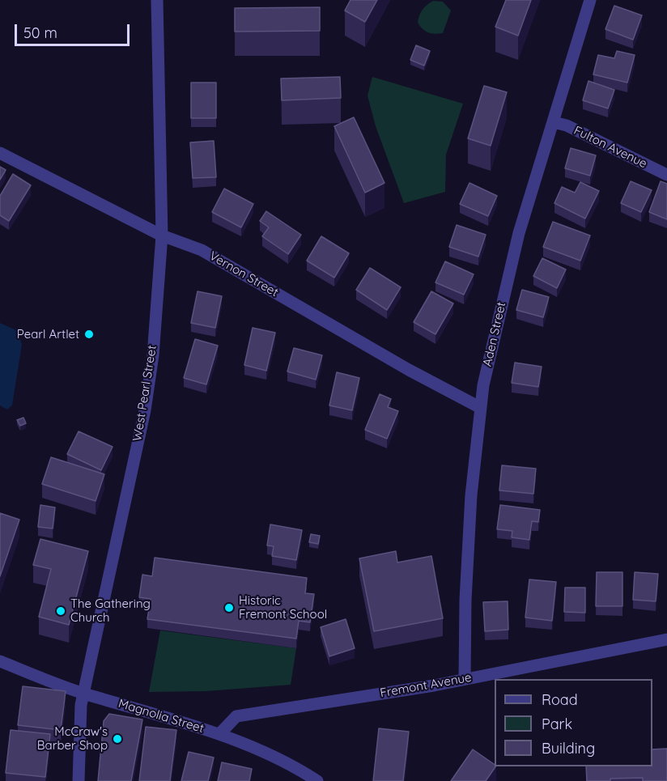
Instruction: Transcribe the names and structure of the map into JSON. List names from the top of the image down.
{
  "streets": {
    "street": [
      "Fulton Avenue",
      "Vernon Street",
      "Aden Street",
      "West Pearl Street",
      "Fremont Avenue",
      "Magnolia Street"
    ]
  },
  "crossings": [
    ["Fulton Avenue", "Aden Street"],
    ["Vernon Street", "Aden Street"],
    ["Vernon Street", "West Pearl Street"],
    ["Aden Street", "Fremont Avenue"],
    ["West Pearl Street", "Magnolia Street"],
    ["Fremont Avenue", "Magnolia Street"]
  ],
  "places": [
    "Pearl Artlet",
    "Historic Fremont School",
    "The Gathering Church",
    "McCraw's Barber Shop"
  ],
  "legend": ["Road", "Park", "Building"],
  "scale_bar": "50 m"
}
